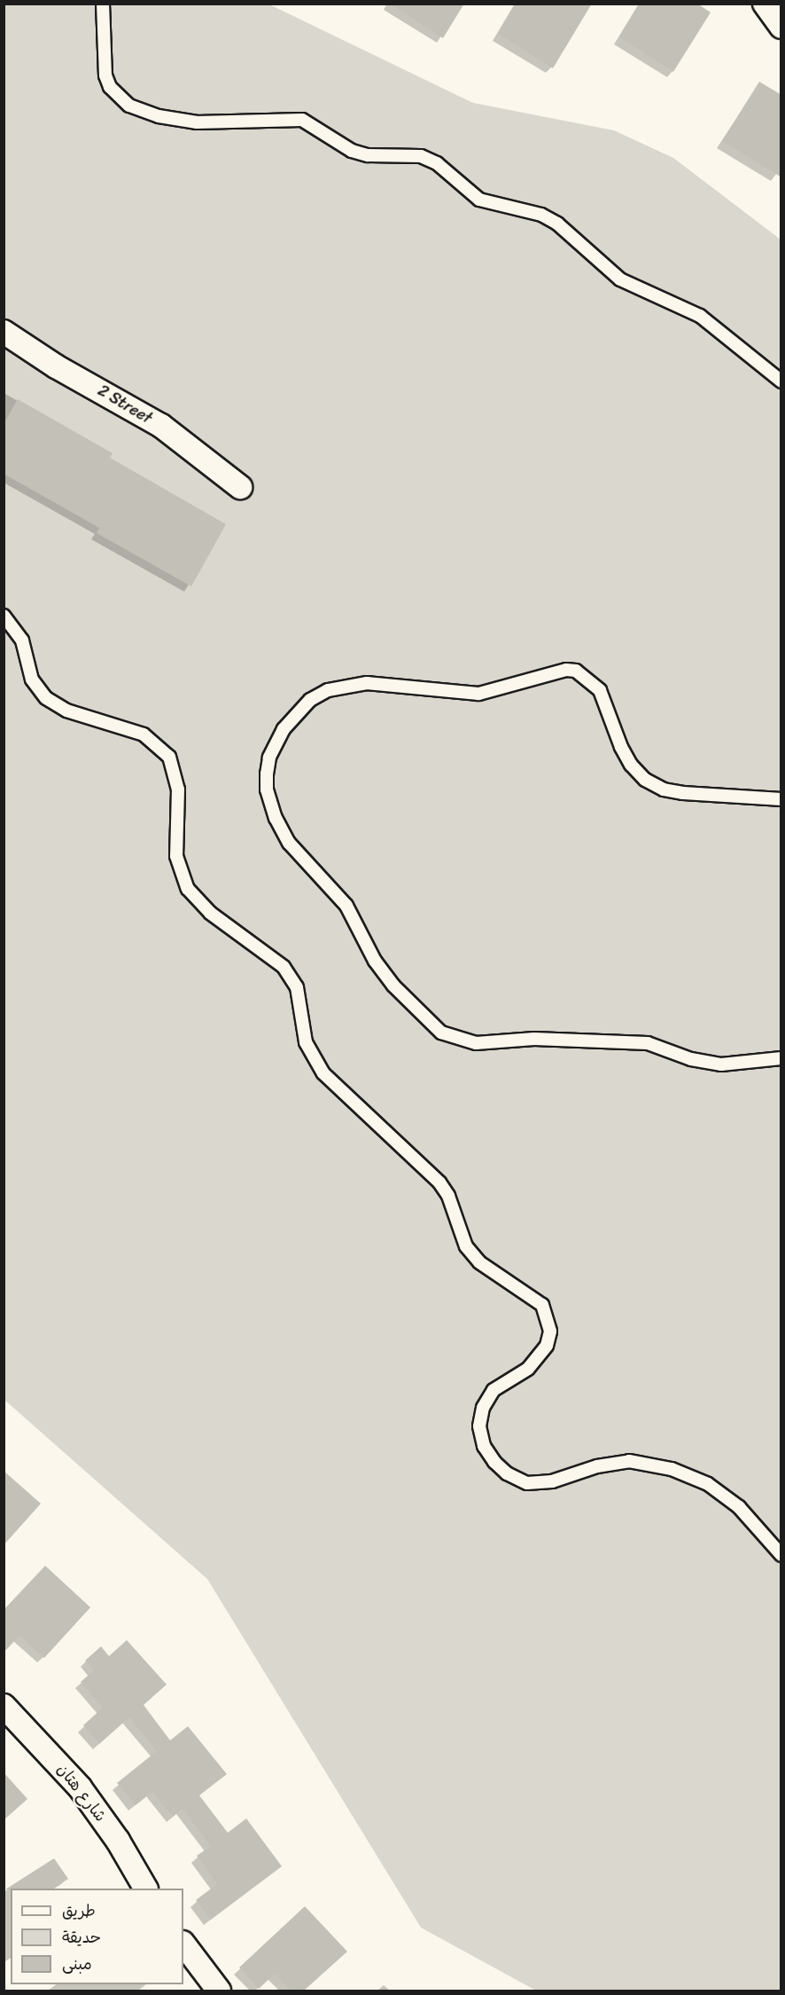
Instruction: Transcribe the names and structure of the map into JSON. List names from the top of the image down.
{
  "streets": {
    "street": ["2 Street", "شارع هتان"]
  },
  "legend": ["طريق", "حديقة", "مبنى"]
}
